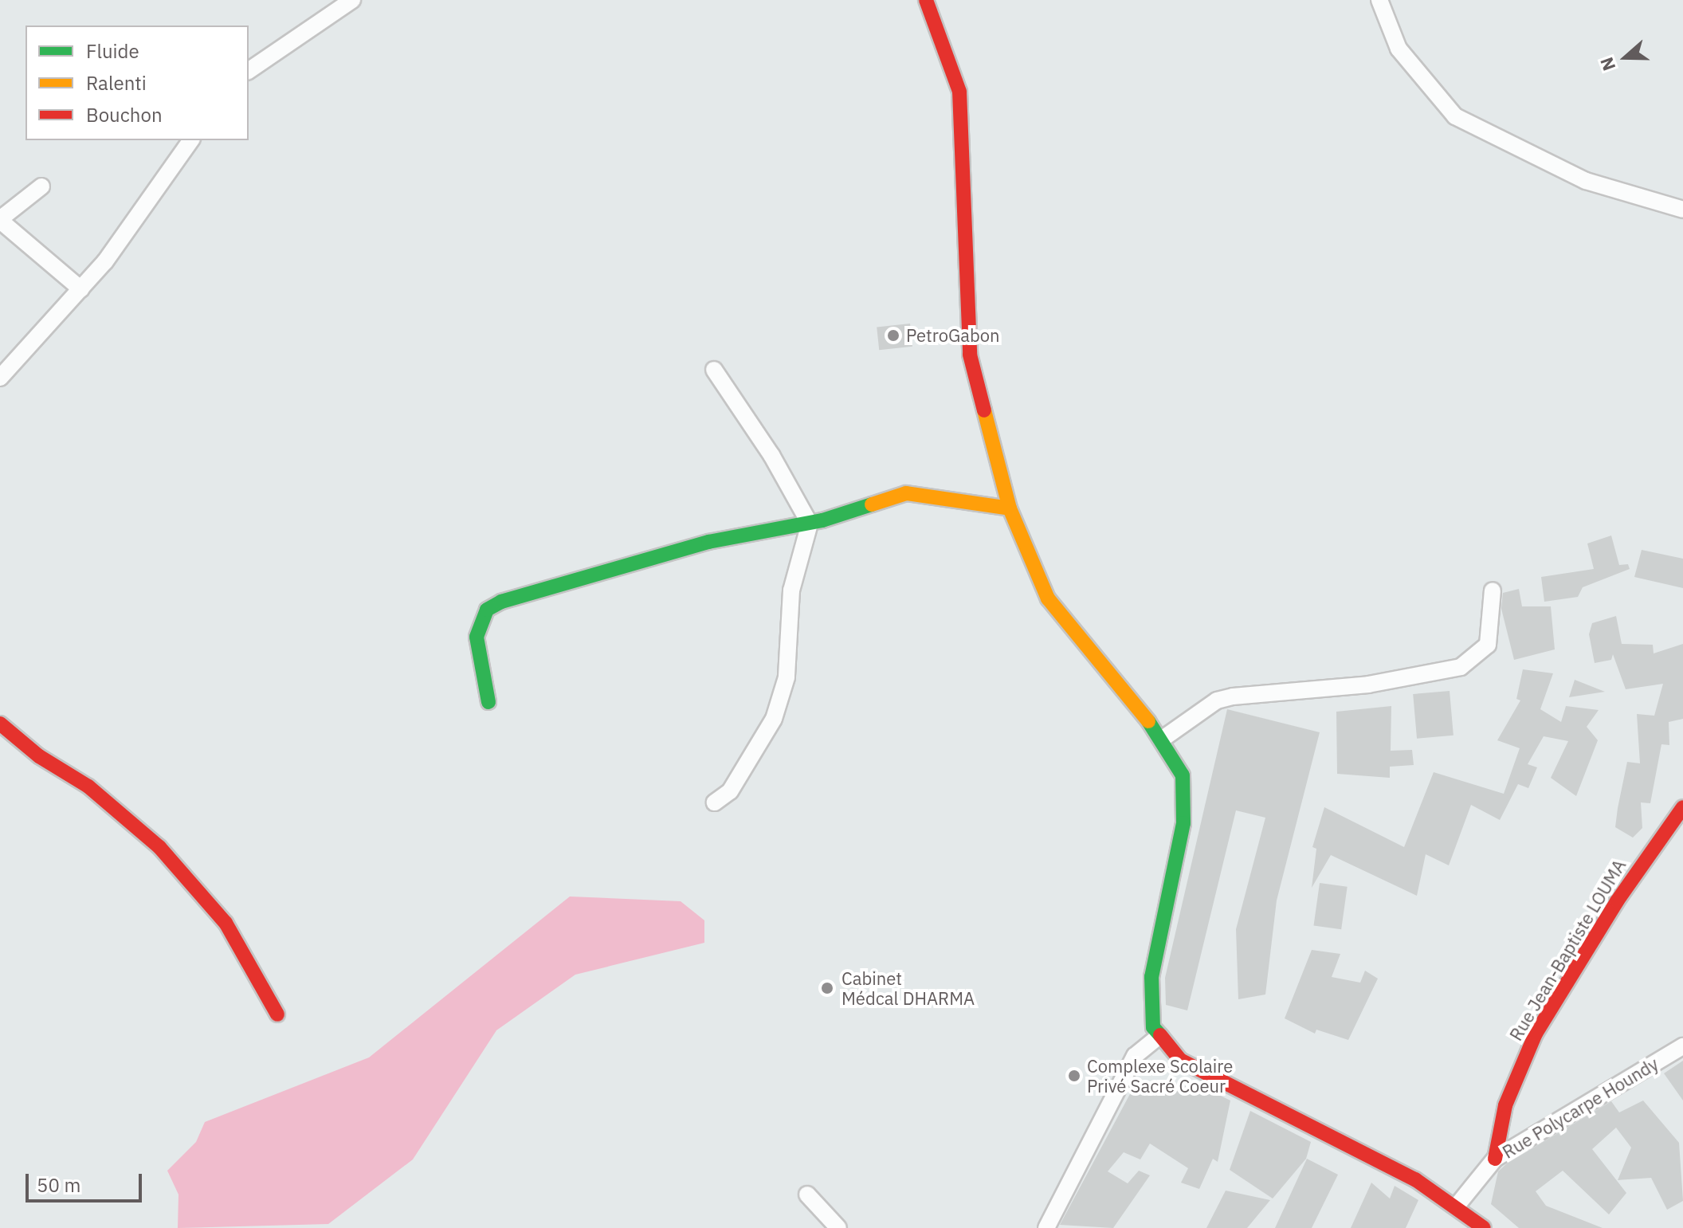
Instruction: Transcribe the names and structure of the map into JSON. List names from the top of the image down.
{
  "streets": {
    "main road": ["Rue Jean-Baptiste LOUMA"],
    "street": ["Rue Polycarpe Houndy"]
  },
  "crossings": [
    ["Rue Jean-Baptiste LOUMA", "Rue Polycarpe Houndy"]
  ],
  "places": ["PetroGabon", "Cabinet Médcal DHARMA", "Complexe Scolaire Privé Sacré Coeur"],
  "legend": ["Fluide", "Ralenti", "Bouchon"],
  "scale_bar": "50 m",
  "north": "left"
}
